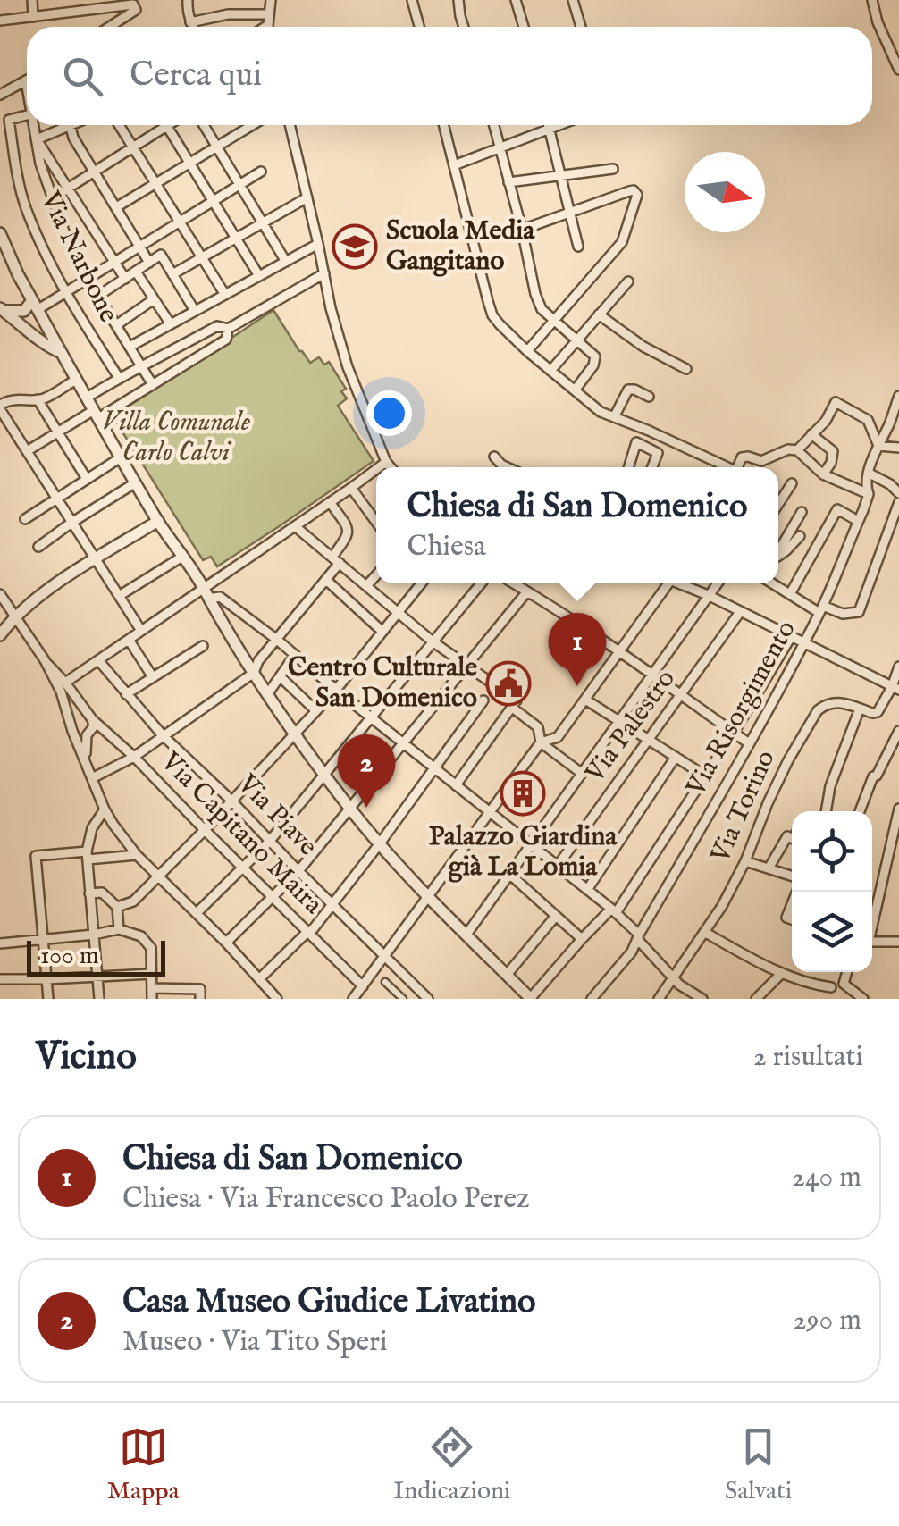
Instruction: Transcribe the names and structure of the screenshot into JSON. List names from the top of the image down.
{
  "streets": {
    "street": [
      "Via Narbone",
      "Via Risorgimento",
      "Via Palestro",
      "Via Torino",
      "Via Piave",
      "Via Capitano Maira"
    ]
  },
  "parks": ["Villa Comunale Carlo Calvi"],
  "places": {
    "school or university": ["Scuola Media Gangitano"],
    "public building": ["Centro Culturale San Domenico"],
    "building": ["Palazzo Giardina già La Lomia"]
  },
  "scale_bar": "100 m",
  "north": "right",
  "page": {
    "search": "Cerca qui",
    "popup": ["Chiesa di San Domenico", "Chiesa"],
    "pins": ["1", "2"],
    "scale": "100 m",
    "heading": ["Vicino", "2 risultati"],
    "list": [
      {
        "mark": "1",
        "name": "Chiesa di San Domenico",
        "note": "Chiesa · Via Francesco Paolo Perez",
        "value": "240 m"
      },
      {
        "mark": "2",
        "name": "Casa Museo Giudice Livatino",
        "note": "Museo · Via Tito Speri",
        "value": "290 m"
      }
    ],
    "nav": ["Mappa", "Indicazioni", "Salvati"]
  }
}
